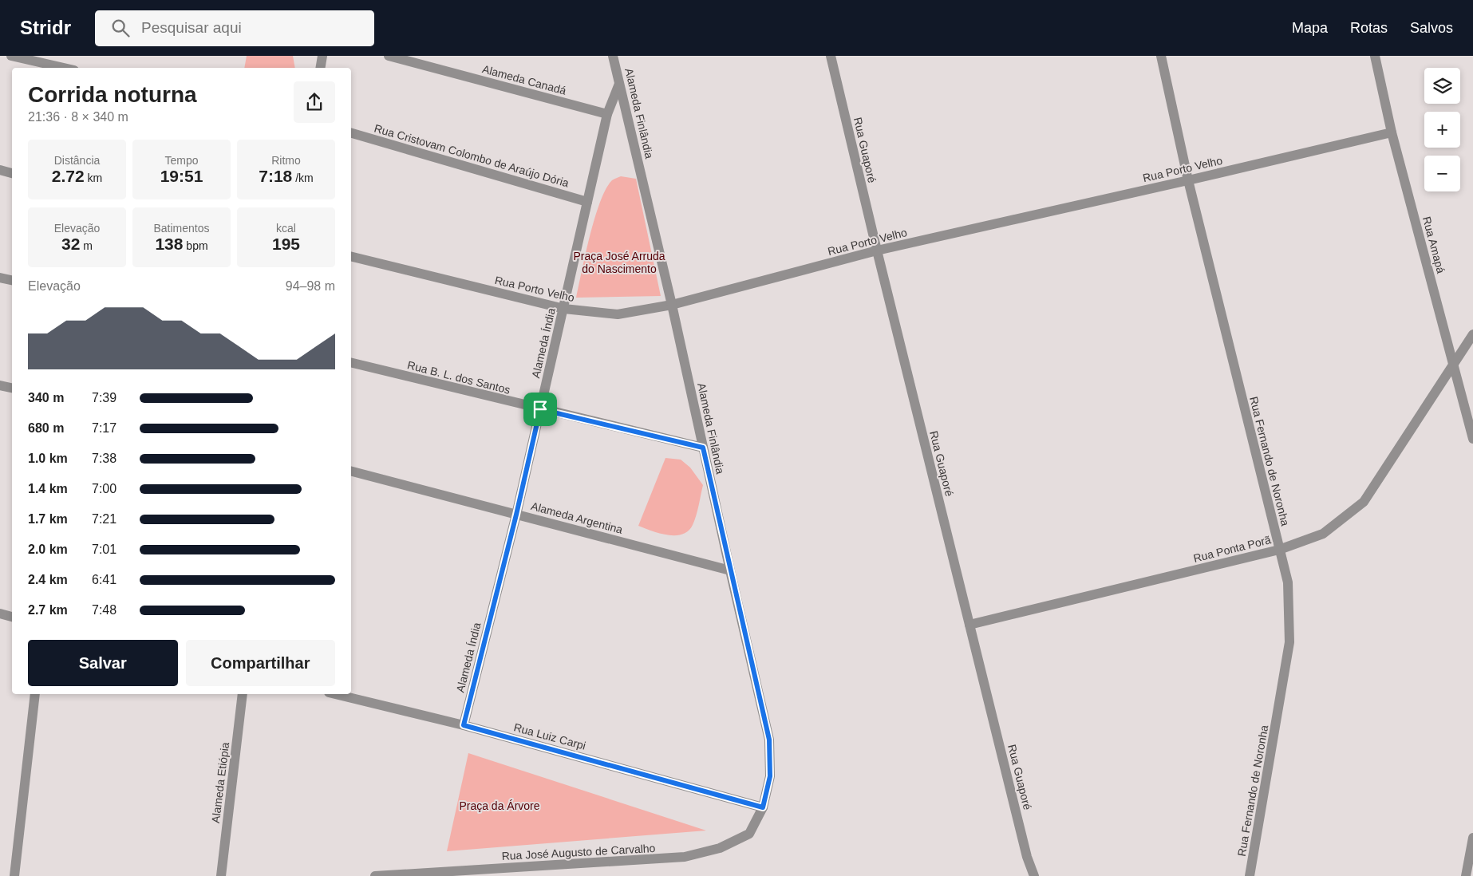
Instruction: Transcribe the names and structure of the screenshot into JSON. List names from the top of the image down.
{
  "streets": {
    "street": [
      "Alameda Canadá",
      "Alameda Finlândia",
      "Rua Guaporé",
      "Rua Cristovam Colombo de Araújo Dória",
      "Rua Porto Velho",
      "Rua Amapá",
      "Alameda Índia",
      "Rua B. L. dos Santos",
      "Rua Fernando de Noronha",
      "Alameda Argentina",
      "Rua Ponta Porã",
      "Rua Luiz Carpi",
      "Alameda Etiópia",
      "Rua José Augusto de Carvalho"
    ]
  },
  "crossings": [
    ["Alameda Canadá", "Alameda Índia"],
    ["Alameda Finlândia", "Rua Porto Velho"],
    ["Alameda Finlândia", "Alameda Índia"],
    ["Alameda Finlândia", "Rua B. L. dos Santos"],
    ["Alameda Finlândia", "Alameda Argentina"],
    ["Alameda Finlândia", "Rua Luiz Carpi"],
    ["Alameda Finlândia", "Rua José Augusto de Carvalho"],
    ["Rua Guaporé", "Rua Porto Velho"],
    ["Rua Guaporé", "Rua Ponta Porã"],
    ["Rua Cristovam Colombo de Araújo Dória", "Alameda Índia"],
    ["Rua Porto Velho", "Rua Amapá"],
    ["Rua Porto Velho", "Alameda Índia"],
    ["Rua Porto Velho", "Rua Fernando de Noronha"],
    ["Rua Amapá", "Rua Ponta Porã"],
    ["Alameda Índia", "Rua B. L. dos Santos"],
    ["Alameda Índia", "Alameda Argentina"],
    ["Alameda Índia", "Rua Luiz Carpi"],
    ["Rua Fernando de Noronha", "Rua Ponta Porã"],
    ["Rua Luiz Carpi", "Rua José Augusto de Carvalho"]
  ],
  "parks": ["Praça José Arruda do Nascimento", "Praça da Árvore"],
  "page": {
    "header": "Stridr",
    "search": "Pesquisar aqui",
    "nav": ["Mapa", "Rotas", "Salvos"],
    "map_buttons": ["+", "−"],
    "heading": ["Corrida noturna", "21:36 · 8 × 340 m"],
    "stats": [
      ["Distância", "2.72 km"],
      ["Tempo", "19:51"],
      ["Ritmo", "7:18 /km"],
      ["Elevação", "32 m"],
      ["Batimentos", "138 bpm"],
      ["kcal", "195"]
    ],
    "chart": ["Elevação", "94–98 m"],
    "list": [
      {
        "name": "340 m",
        "note": "7:39"
      },
      {
        "name": "680 m",
        "note": "7:17"
      },
      {
        "name": "1.0 km",
        "note": "7:38"
      },
      {
        "name": "1.4 km",
        "note": "7:00"
      },
      {
        "name": "1.7 km",
        "note": "7:21"
      },
      {
        "name": "2.0 km",
        "note": "7:01"
      },
      {
        "name": "2.4 km",
        "note": "6:41"
      },
      {
        "name": "2.7 km",
        "note": "7:48"
      }
    ],
    "buttons": ["Salvar", "Compartilhar"]
  }
}
